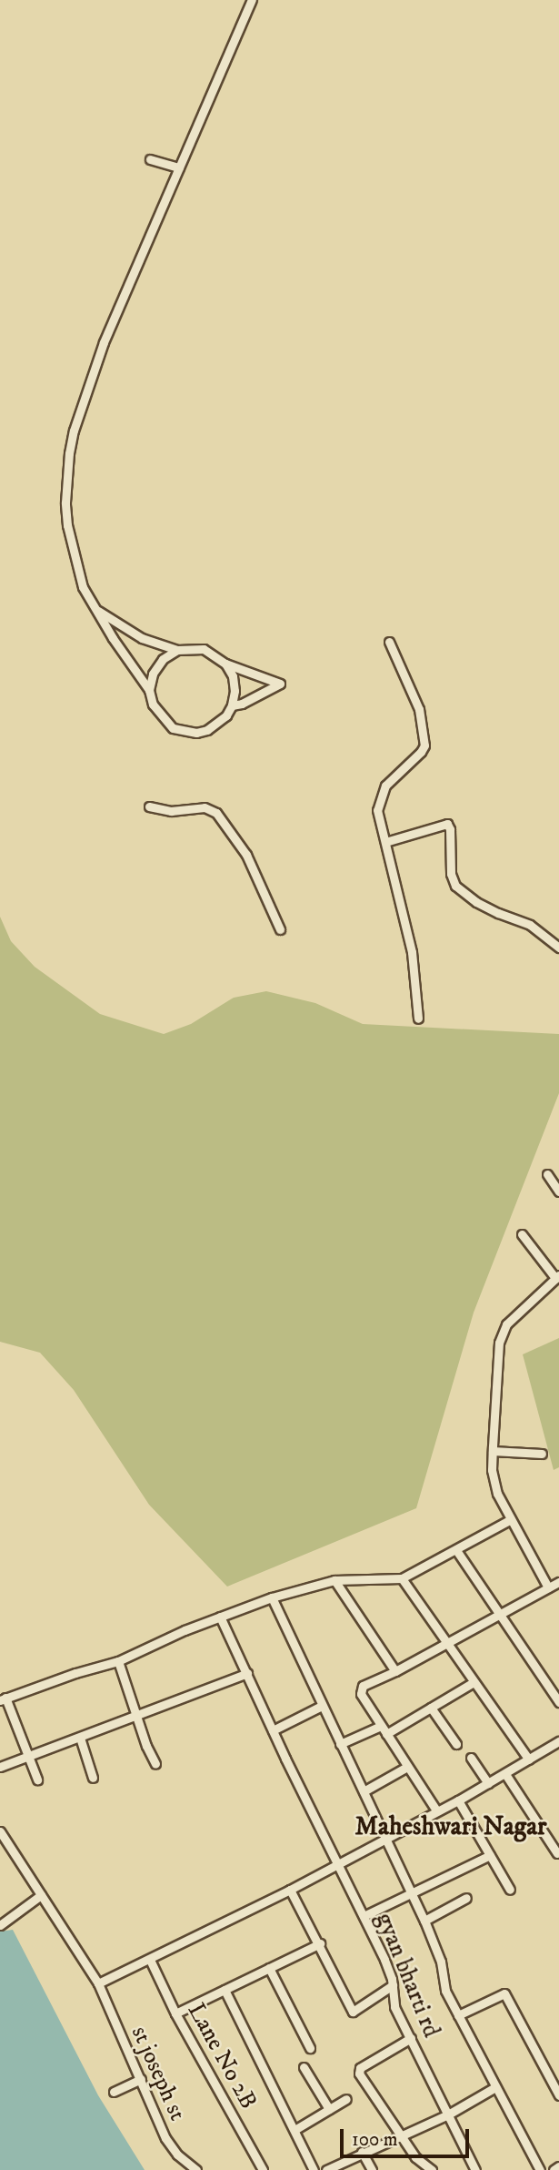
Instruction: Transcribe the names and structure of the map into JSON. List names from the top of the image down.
{
  "streets": {
    "street": ["gyan bharti rd", "Lane No 2B", "st joseph st"]
  },
  "districts": ["Maheshwari Nagar"],
  "scale_bar": "100 m"
}
